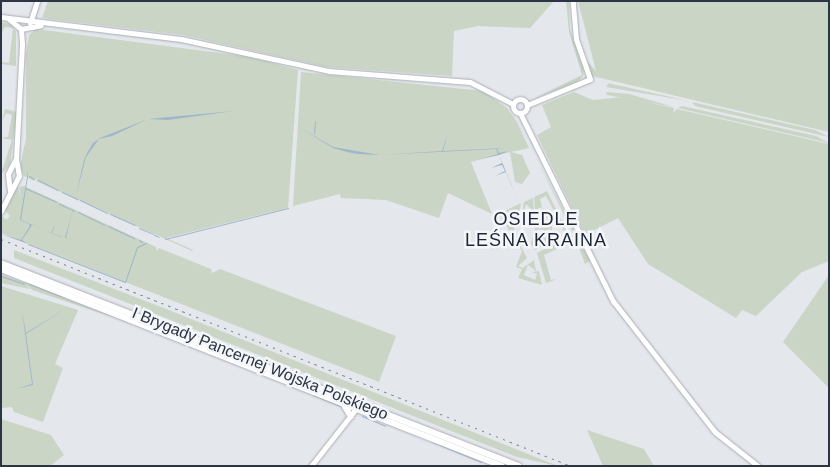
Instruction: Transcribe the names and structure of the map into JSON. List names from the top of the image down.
{
  "streets": {
    "main road": ["I Brygady Pancernej Wojska Polskiego"]
  },
  "districts": ["OSIEDLE LEŚNA KRAINA"]
}
